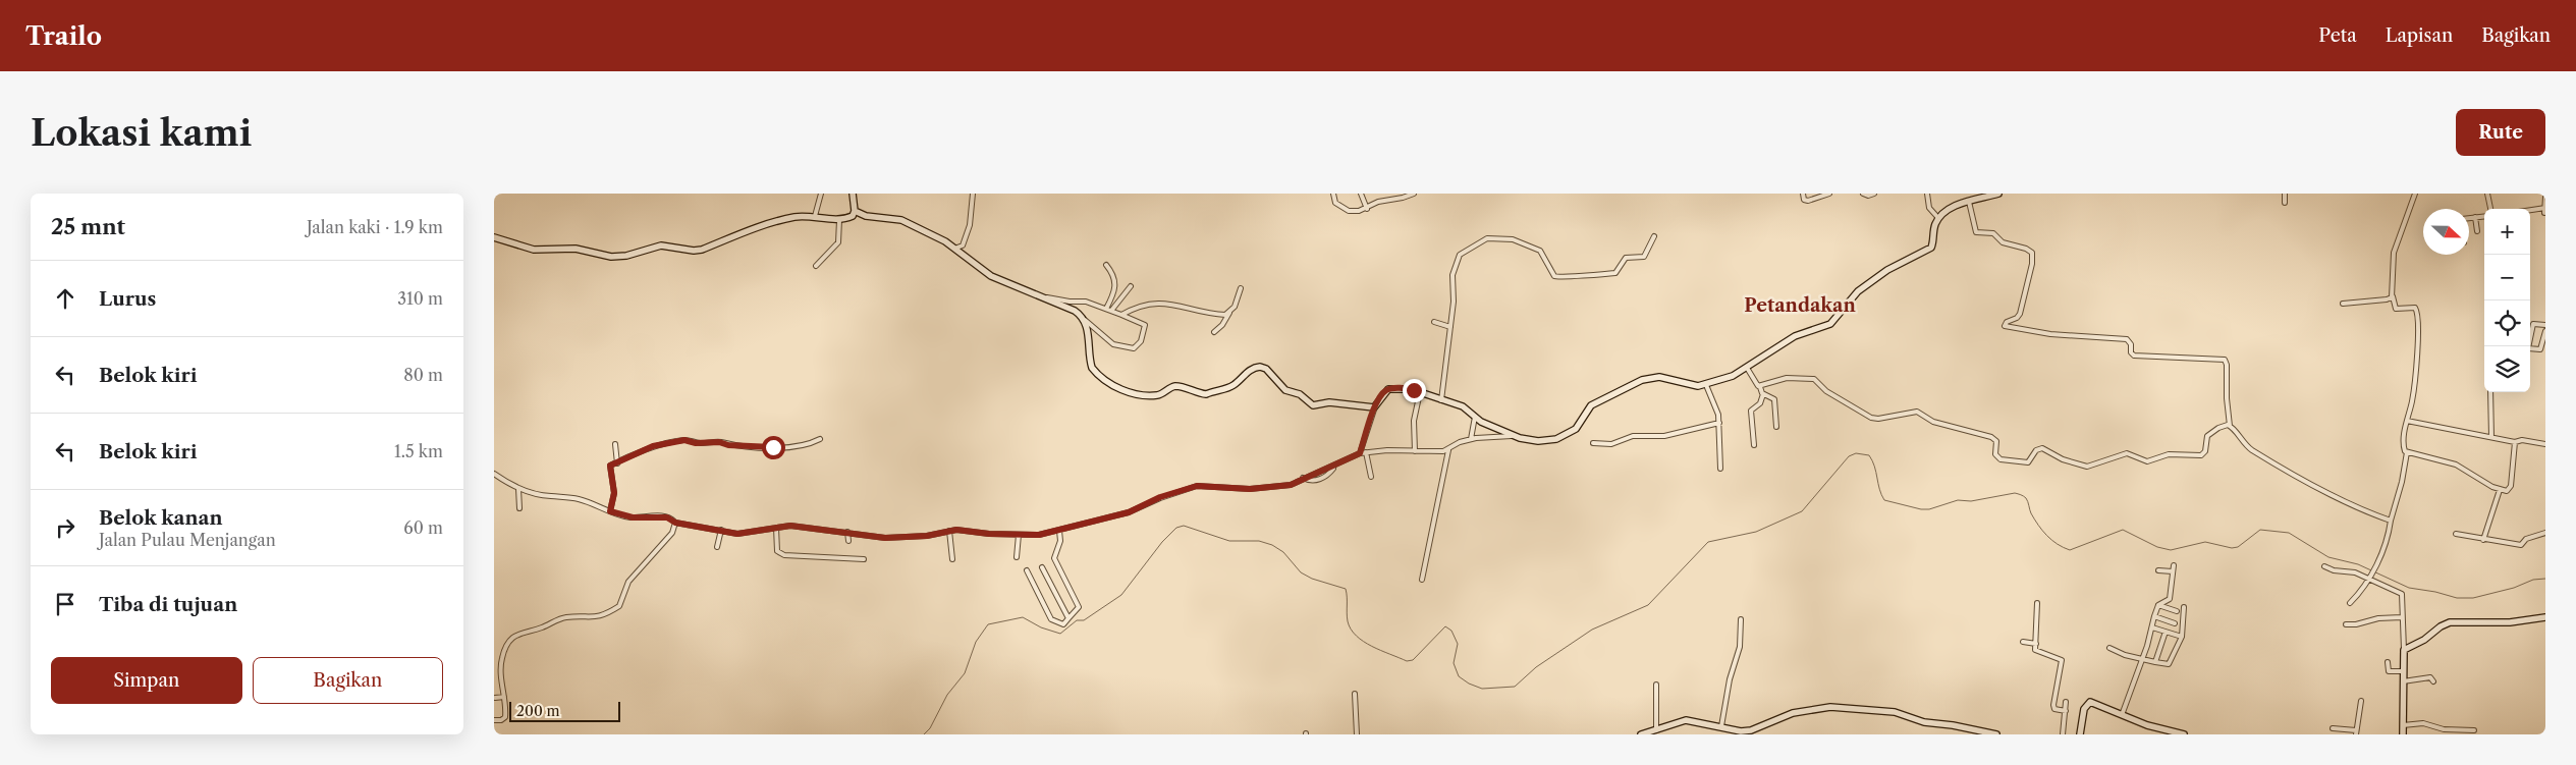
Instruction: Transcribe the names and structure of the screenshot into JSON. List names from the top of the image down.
{
  "districts": ["Petandakan"],
  "scale_bar": "200 m",
  "north": "right",
  "page": {
    "header": "Trailo",
    "nav": ["Peta", "Lapisan", "Bagikan"],
    "buttons": [
      "Rute",
      ["Simpan", "Bagikan"]
    ],
    "title": "Lokasi kami",
    "heading": ["25 mnt", "Jalan kaki · 1.9 km"],
    "map_buttons": ["+", "−"],
    "list": [
      ["Lurus", "310 m"],
      ["Belok kiri", "80 m"],
      ["Belok kiri", "1.5 km"],
      ["Belok kanan", "Jalan Pulau Menjangan", "60 m"],
      "Tiba di tujuan"
    ],
    "scale": "200 m"
  }
}
